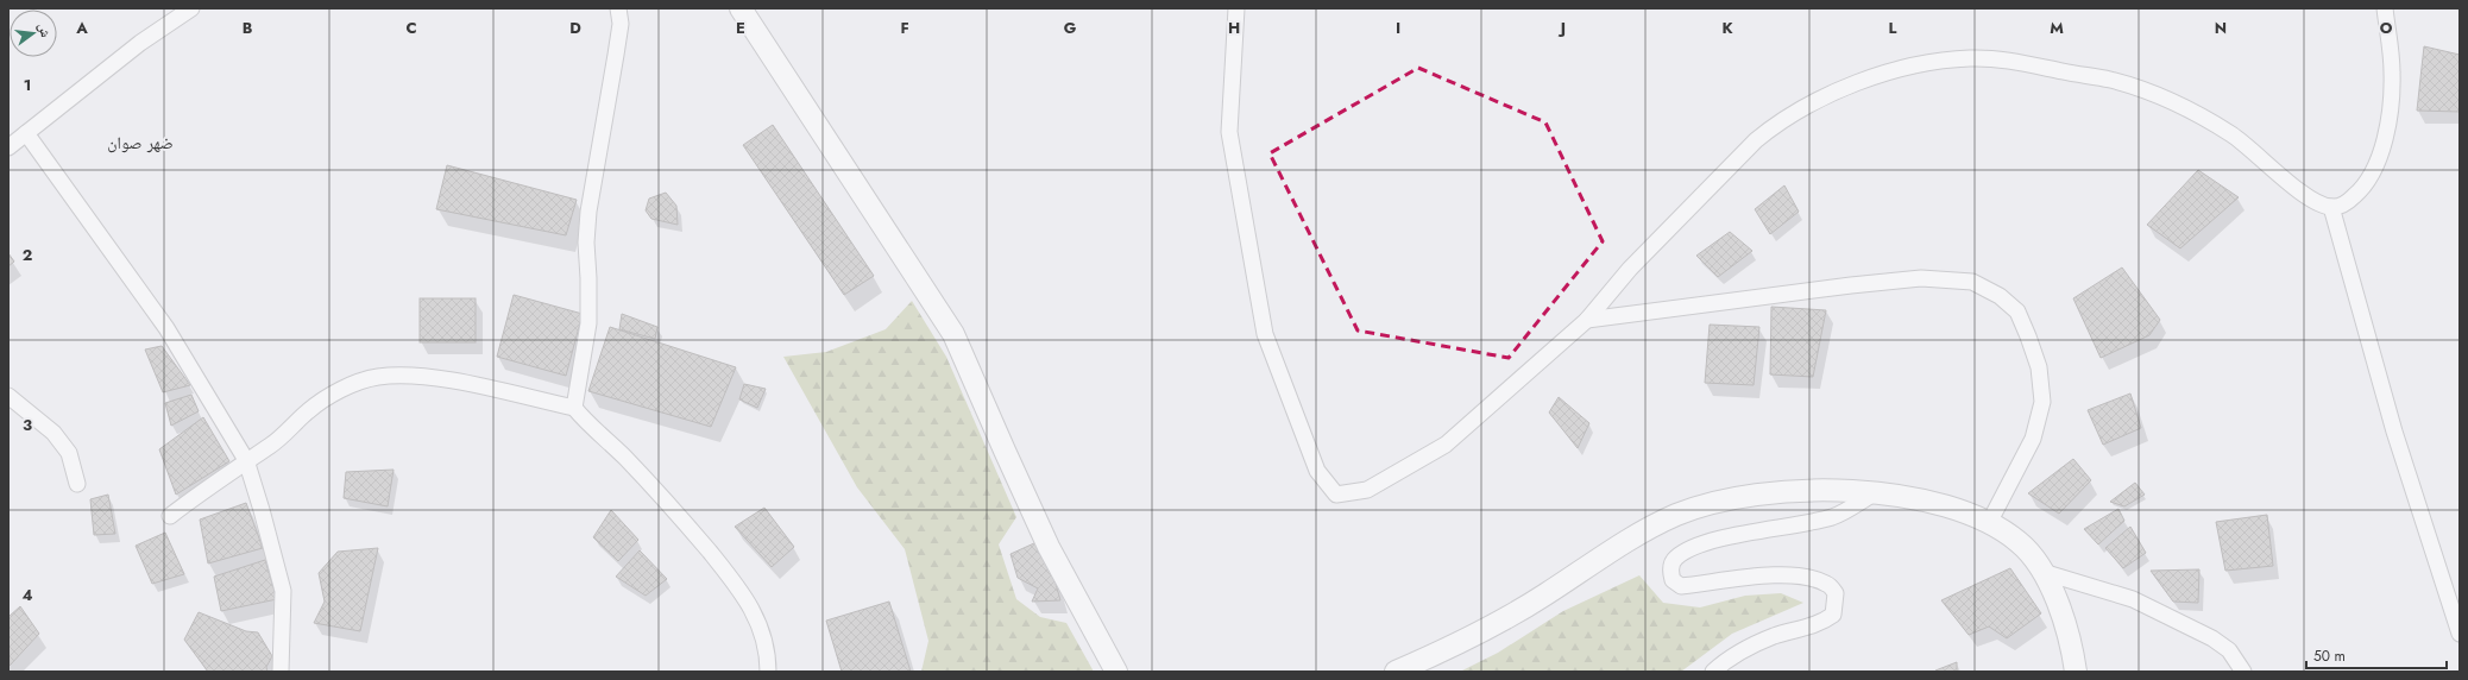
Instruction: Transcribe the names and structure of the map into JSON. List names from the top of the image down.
{
  "districts": ["ضهر صوان"],
  "scale_bar": "50 m",
  "north": "right",
  "grid": {
    "columns": [
      "A",
      "B",
      "C",
      "D",
      "E",
      "F",
      "G",
      "H",
      "I",
      "J",
      "K",
      "L",
      "M",
      "N",
      "O"
    ],
    "rows": [
      "1",
      "2",
      "3",
      "4"
    ]
  }
}
